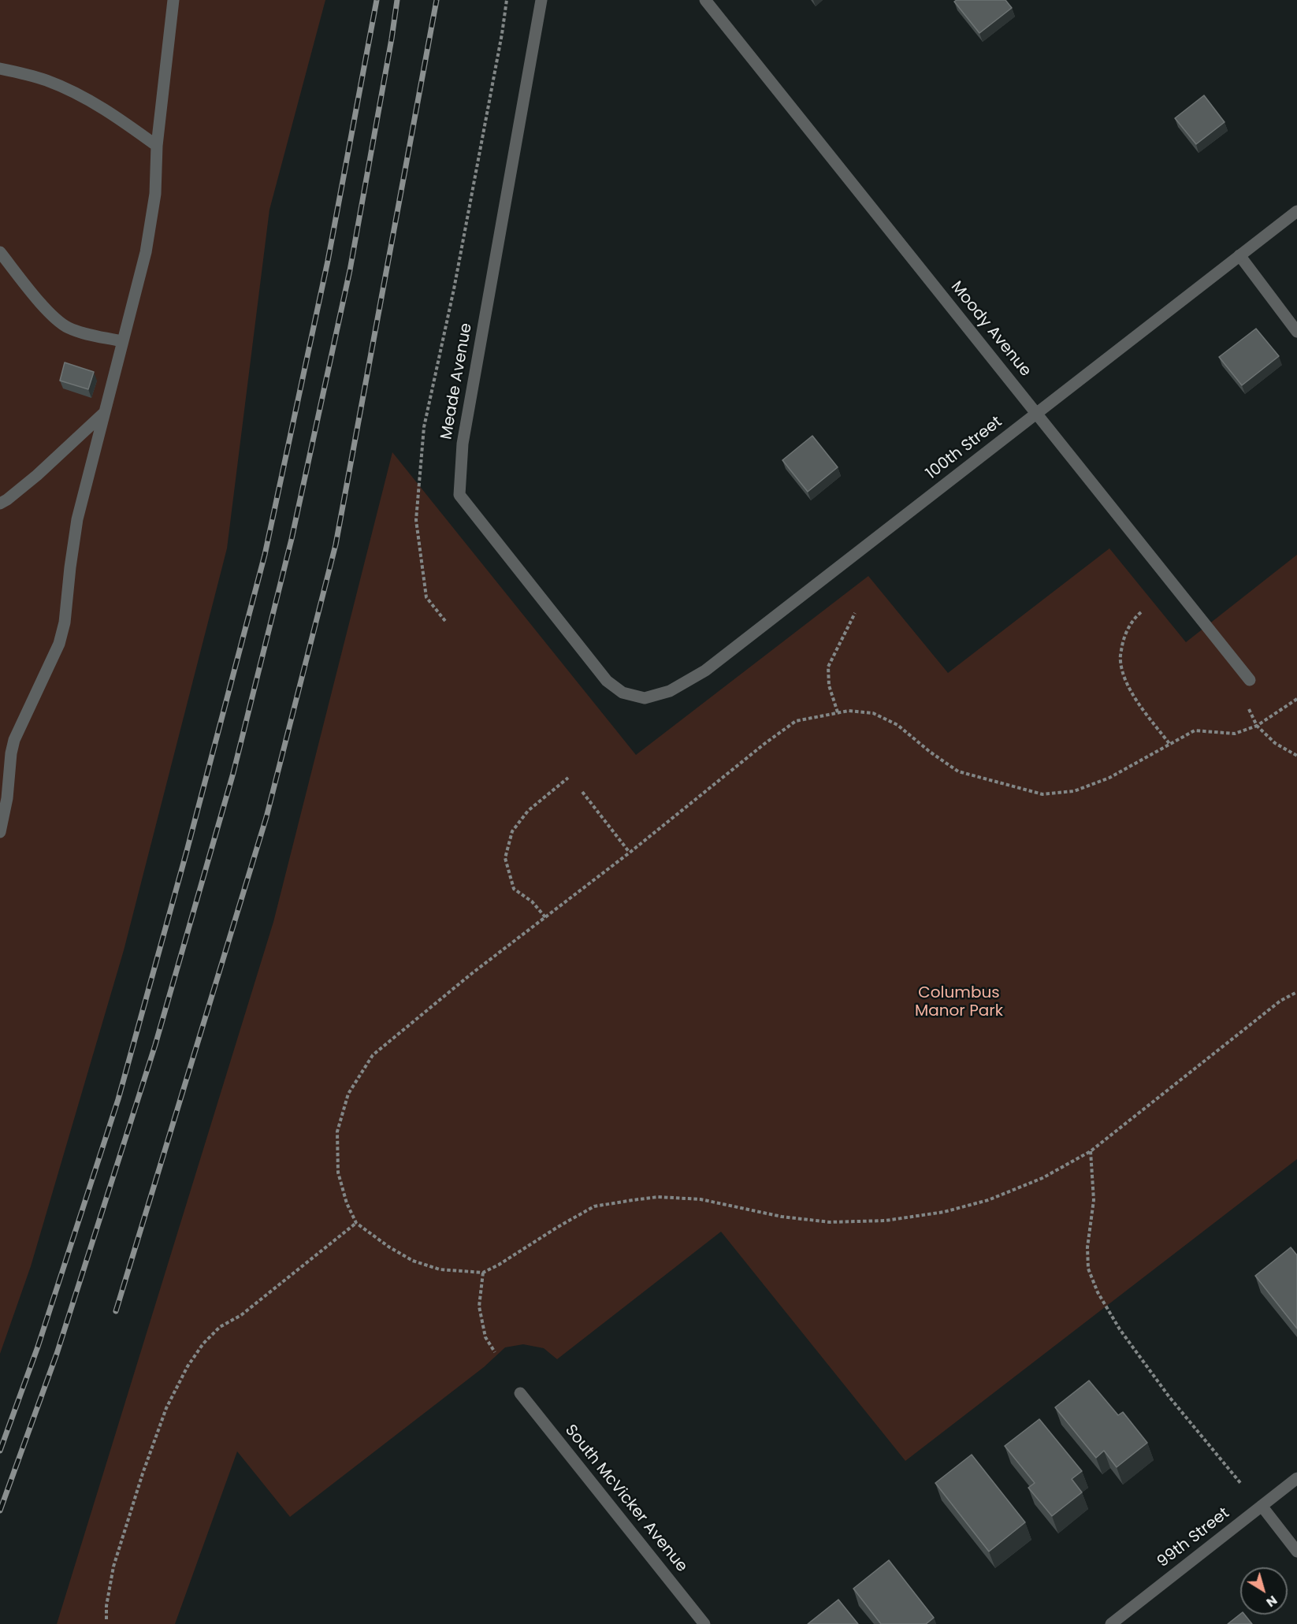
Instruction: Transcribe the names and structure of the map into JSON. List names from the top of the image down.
{
  "streets": {
    "street": [
      "Moody Avenue",
      "Meade Avenue",
      "100th Street",
      "South McVicker Avenue",
      "99th Street"
    ]
  },
  "crossings": [
    ["Moody Avenue", "100th Street"],
    ["Meade Avenue", "100th Street"]
  ],
  "parks": ["Columbus Manor Park"],
  "north": "bottom right"
}
